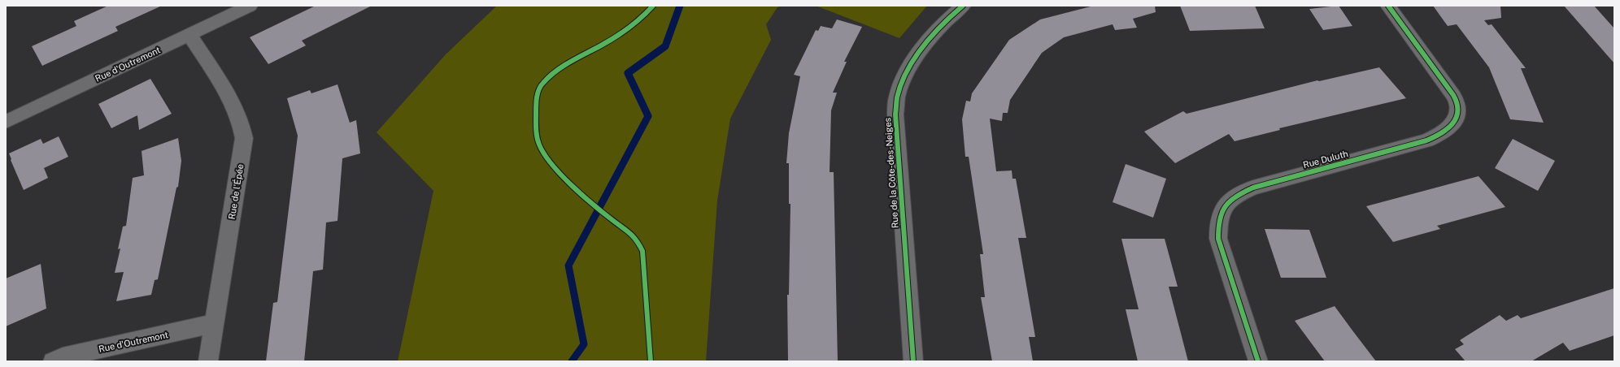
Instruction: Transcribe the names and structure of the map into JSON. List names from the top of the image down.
{
  "streets": {
    "street": [
      "Rue d'Outremont",
      "Rue Duluth",
      "Rue de la Côte-des-Neiges",
      "Rue de l'Épée"
    ]
  },
  "crossings": [
    ["Rue d'Outremont", "Rue de l'Épée"]
  ]
}
